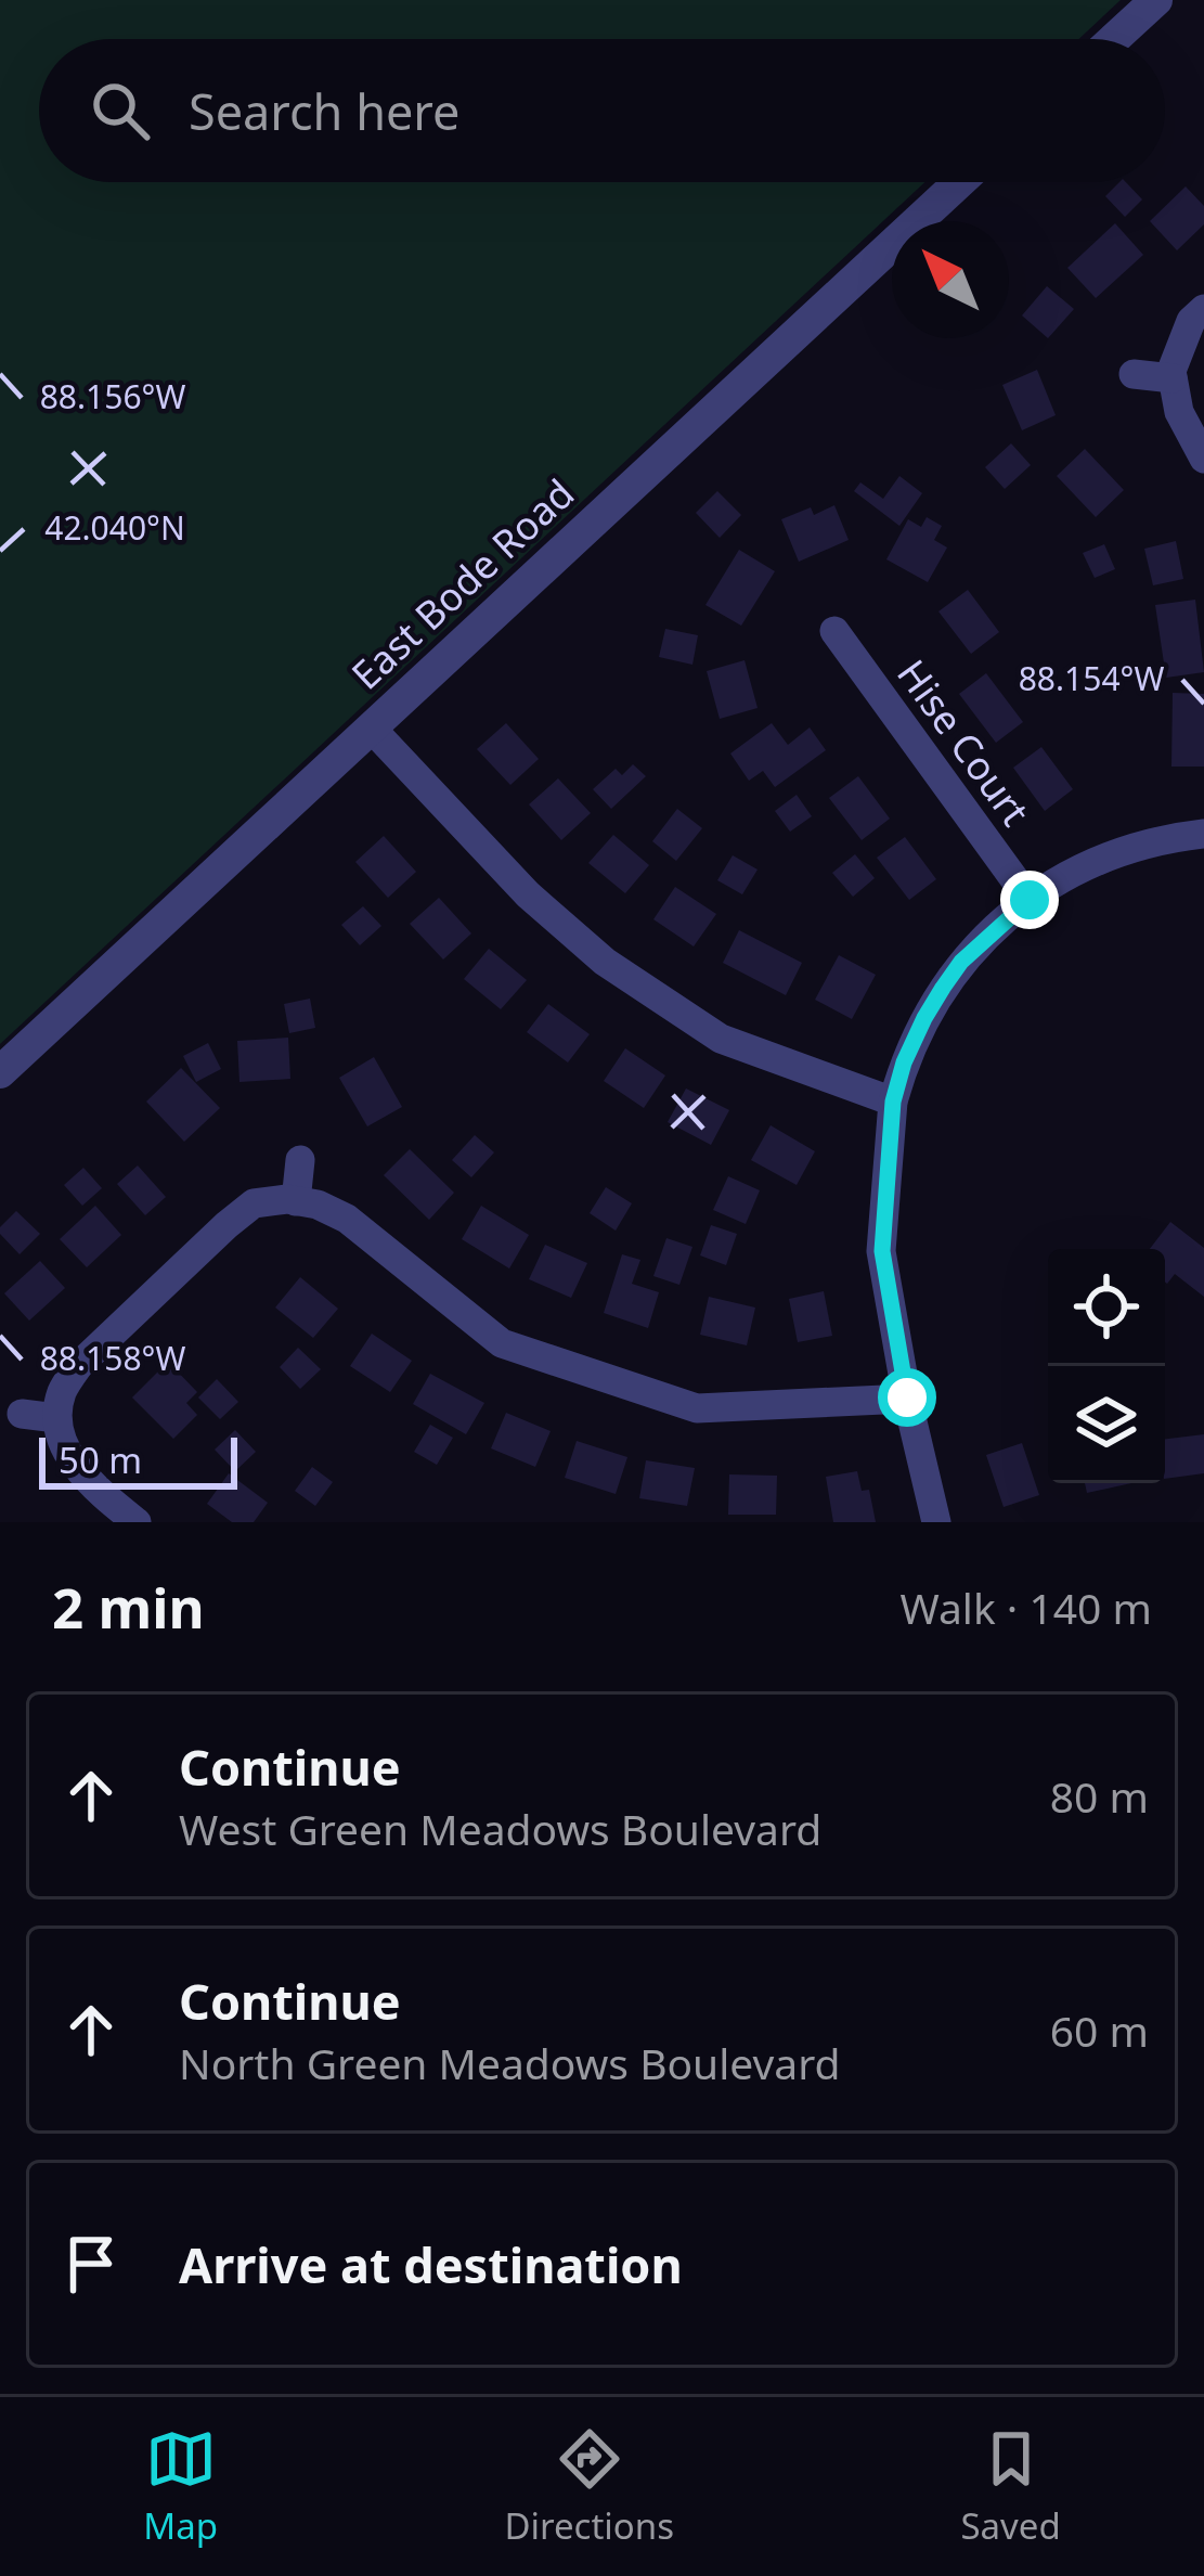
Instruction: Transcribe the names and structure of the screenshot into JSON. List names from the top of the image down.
{
  "streets": {
    "street": ["East Bode Road", "Hise Court"]
  },
  "scale_bar": "50 m",
  "north": "top left",
  "page": {
    "search": "Search here",
    "scale": "50 m",
    "heading": ["2 min", "Walk · 140 m"],
    "list": [
      ["Continue", "West Green Meadows Boulevard", "80 m"],
      ["Continue", "North Green Meadows Boulevard", "60 m"],
      "Arrive at destination"
    ],
    "nav": ["Map", "Directions", "Saved"]
  },
  "coordinates": [
    "88.156°W",
    "42.040°N",
    "88.154°W",
    "88.158°W"
  ]
}
